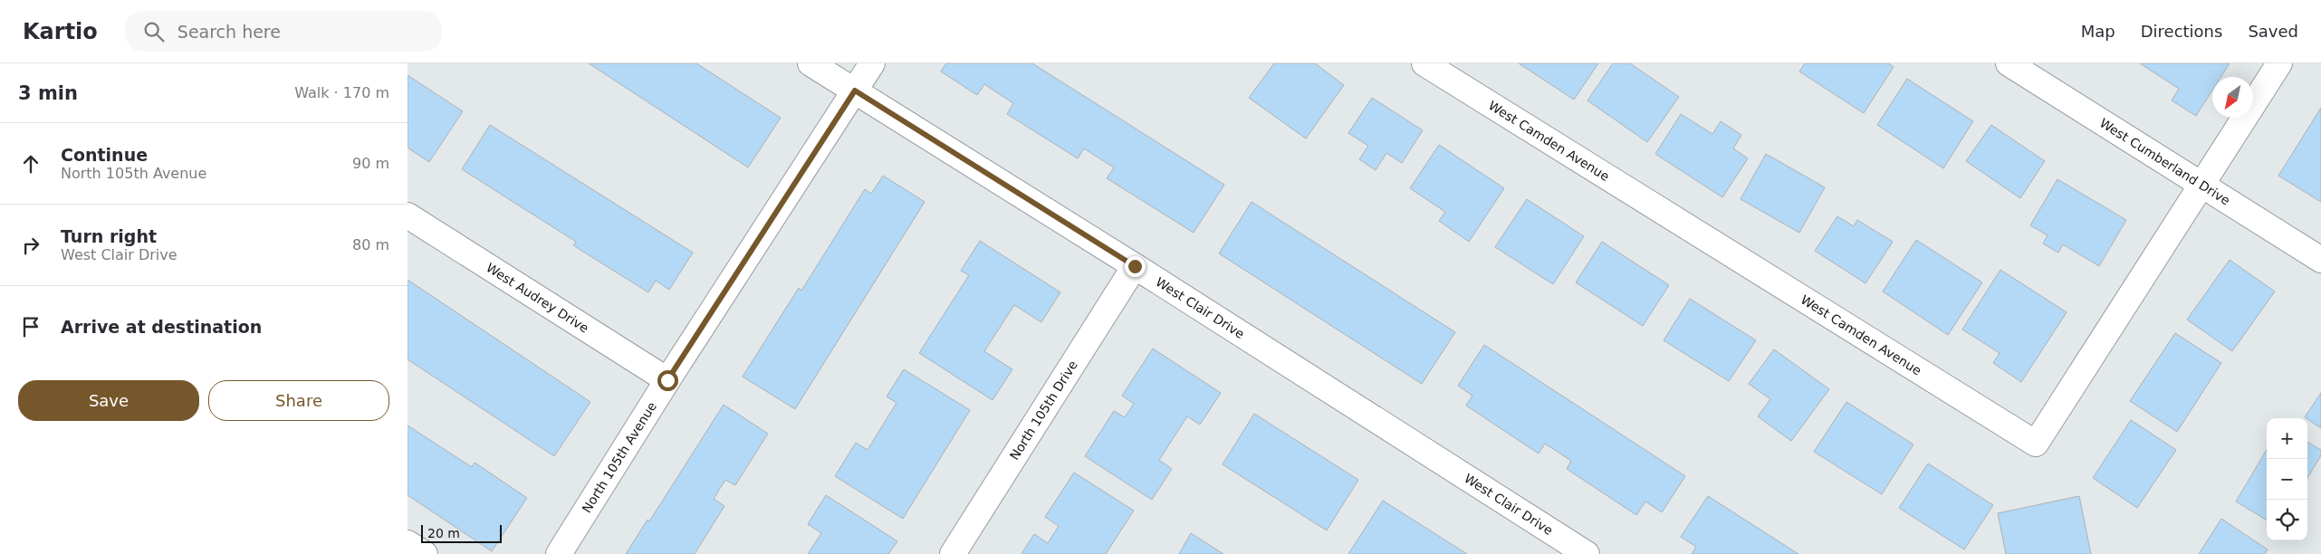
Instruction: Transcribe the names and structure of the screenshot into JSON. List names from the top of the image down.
{
  "streets": {
    "street": [
      "West Camden Avenue",
      "West Cumberland Drive",
      "West Audrey Drive",
      "West Clair Drive",
      "North 105th Drive",
      "North 105th Avenue"
    ]
  },
  "crossings": [
    ["West Camden Avenue", "West Cumberland Drive"],
    ["West Audrey Drive", "North 105th Avenue"],
    ["West Clair Drive", "North 105th Drive"],
    ["West Clair Drive", "North 105th Avenue"]
  ],
  "scale_bar": "20 m",
  "north": "bottom left",
  "page": {
    "header": "Kartio",
    "search": "Search here",
    "nav": ["Map", "Directions", "Saved"],
    "heading": ["3 min", "Walk · 170 m"],
    "list": [
      ["Continue", "North 105th Avenue", "90 m"],
      ["Turn right", "West Clair Drive", "80 m"],
      "Arrive at destination"
    ],
    "buttons": ["Save", "Share"],
    "map_buttons": ["+", "−"],
    "scale": "20 m"
  }
}
